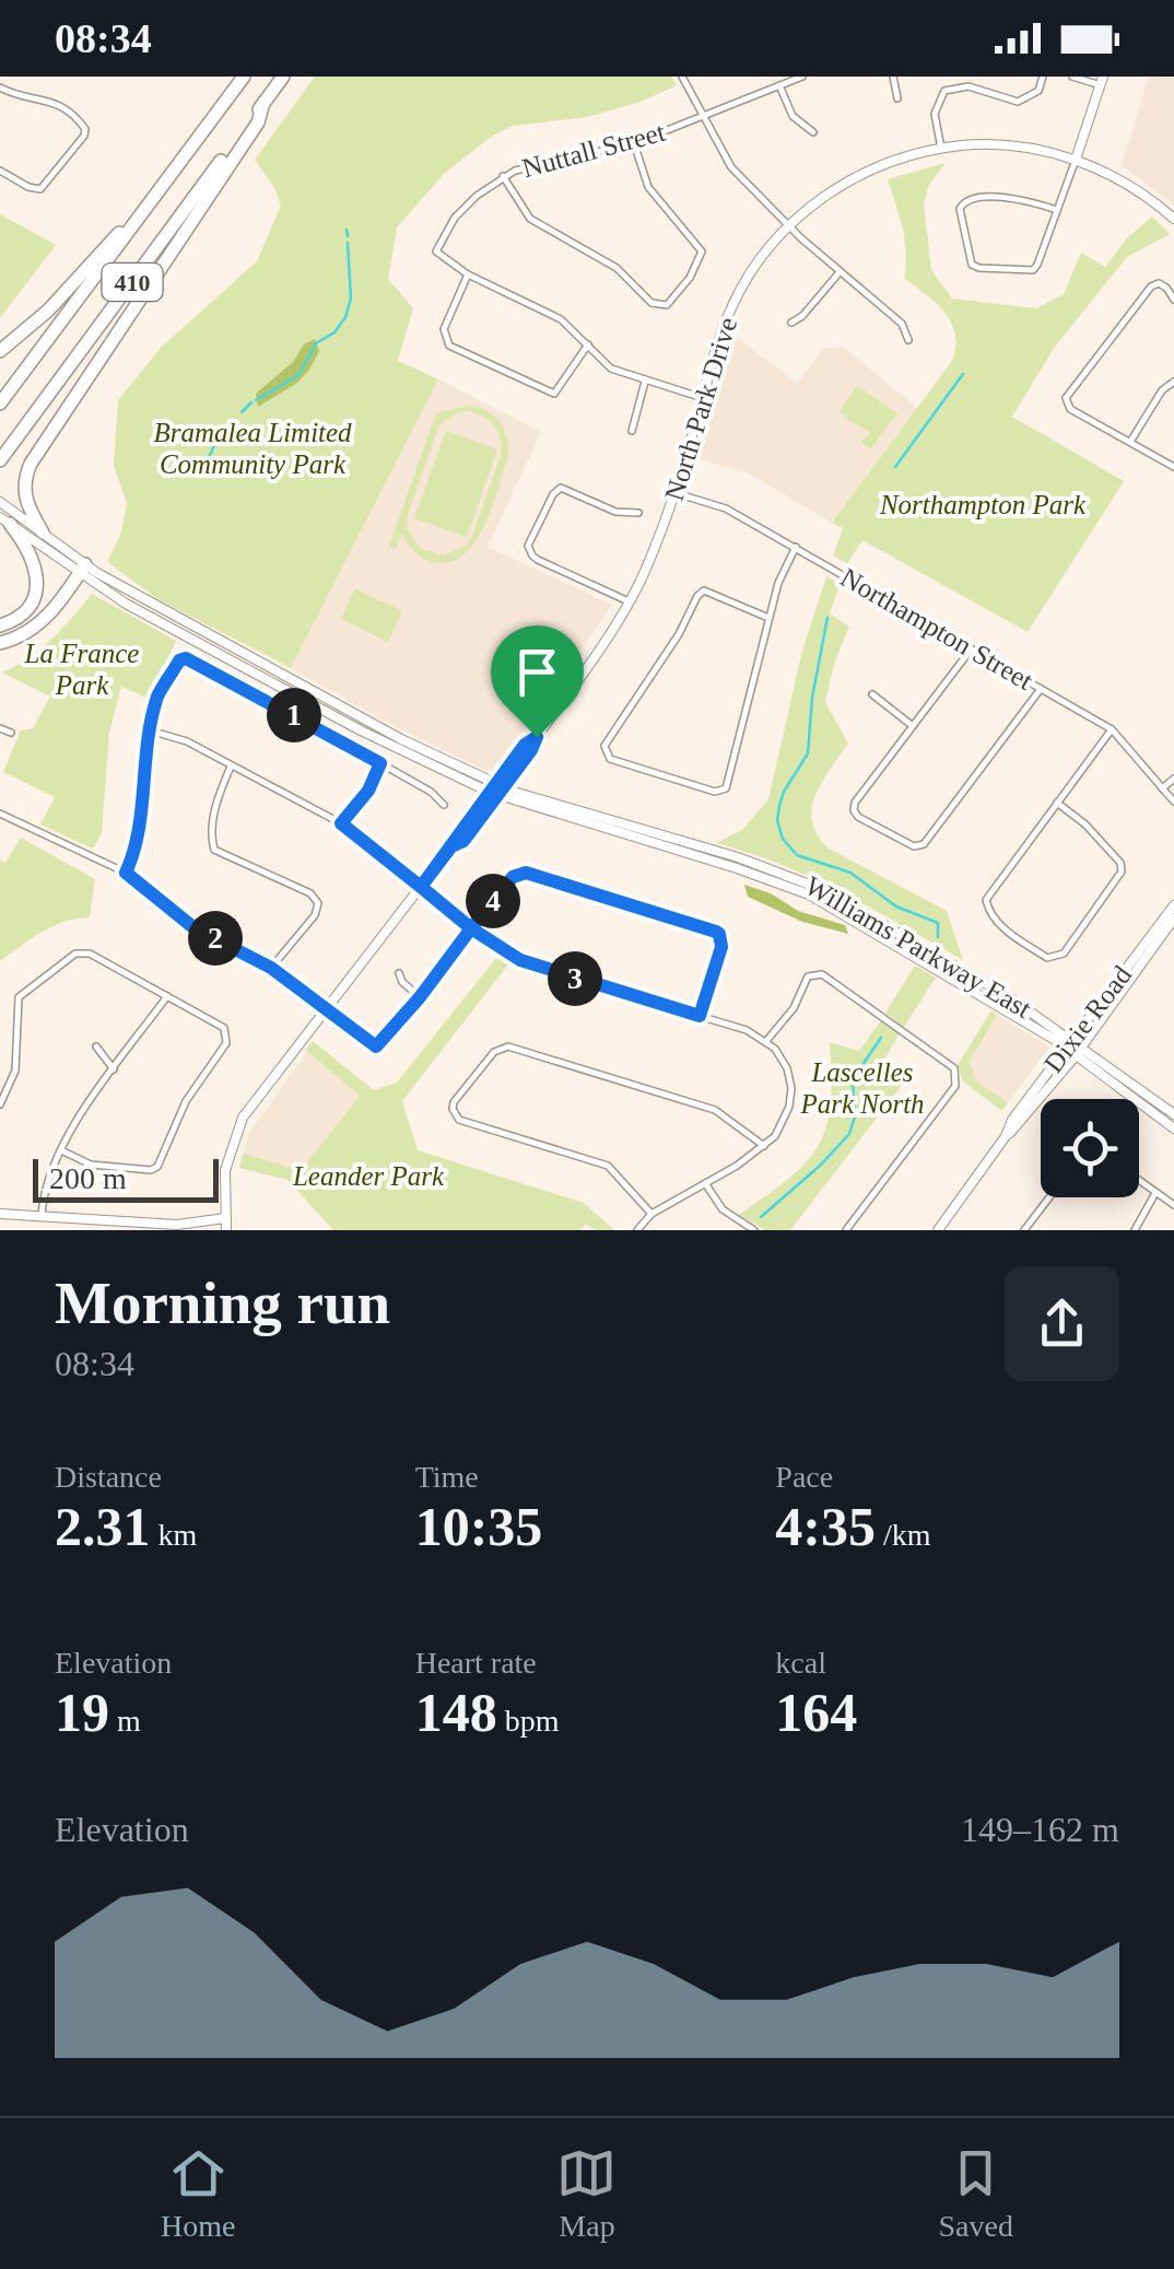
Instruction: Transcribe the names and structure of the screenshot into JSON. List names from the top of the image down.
{
  "streets": {
    "highway": ["410"],
    "main road": ["North Park Drive", "Williams Parkway East", "Dixie Road"],
    "street": ["Nuttall Street", "Northampton Street"]
  },
  "crossings": [
    ["Nuttall Street", "North Park Drive"],
    ["North Park Drive", "Northampton Street"],
    ["North Park Drive", "Williams Parkway East"],
    ["Williams Parkway East", "Dixie Road"]
  ],
  "parks": [
    "Bramalea Limited Community Park",
    "Northampton Park",
    "La France Park",
    "Lascelles Park North",
    "Leander Park"
  ],
  "scale_bar": "200 m",
  "page": {
    "status": "08:34",
    "pins": [
      "1",
      "4",
      "2",
      "3"
    ],
    "scale": "200 m",
    "heading": ["Morning run", "08:34"],
    "stats": [
      ["Distance", "2.31 km"],
      ["Time", "10:35"],
      ["Pace", "4:35 /km"],
      ["Elevation", "19 m"],
      ["Heart rate", "148 bpm"],
      ["kcal", "164"]
    ],
    "chart": ["Elevation", "149–162 m"],
    "tabs": ["Home", "Map", "Saved"]
  }
}
